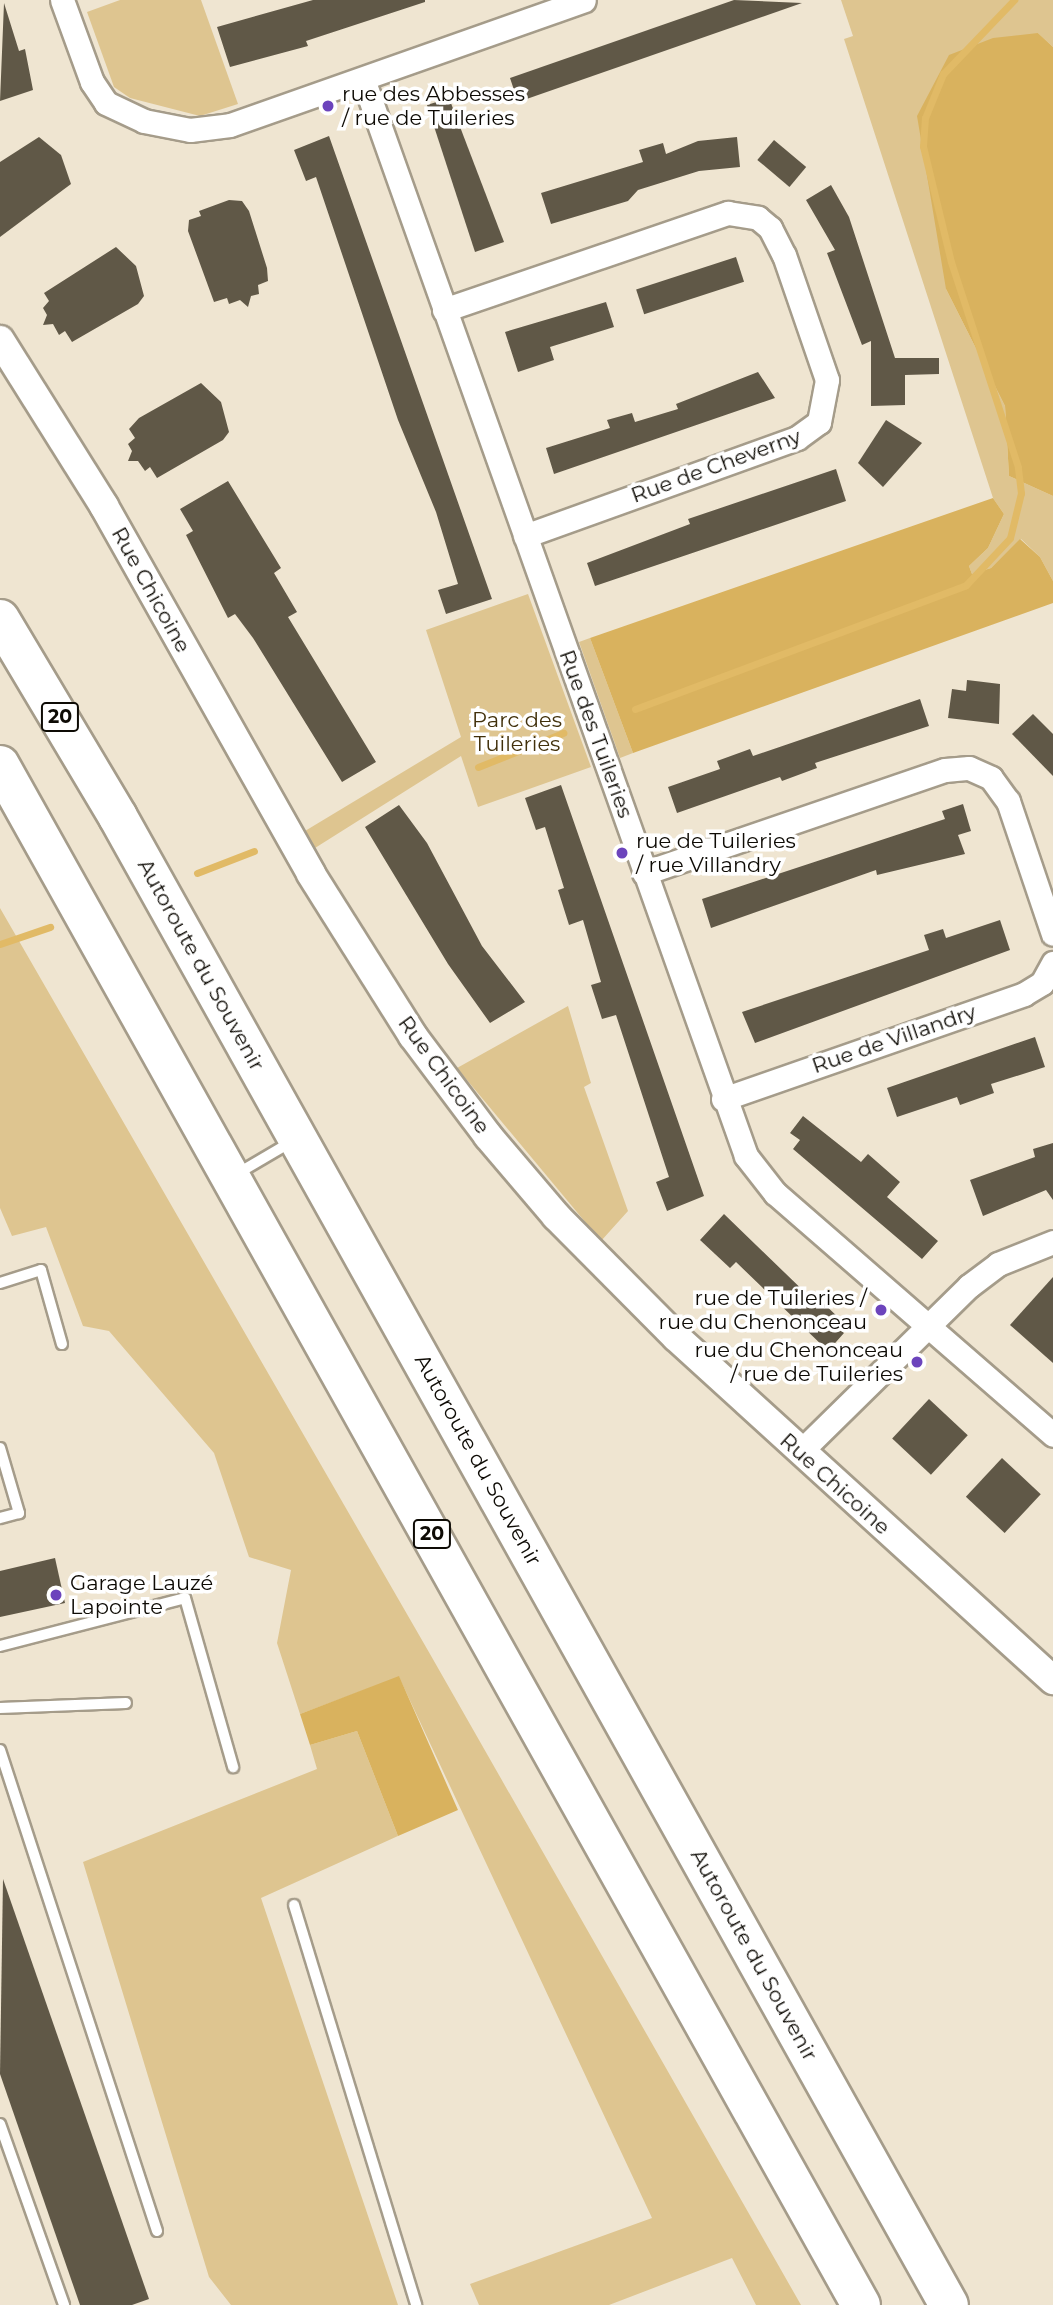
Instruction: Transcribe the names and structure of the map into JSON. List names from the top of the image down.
{
  "streets": {
    "highway": ["20", "Autoroute du Souvenir"],
    "street": [
      "Rue de Cheverny",
      "Rue Chicoine",
      "Rue des Tuileries",
      "Rue de Villandry"
    ]
  },
  "crossings": [
    ["Rue de Cheverny", "Rue des Tuileries"],
    ["Rue des Tuileries", "Rue de Villandry"]
  ],
  "parks": ["Parc des Tuileries"],
  "places": [
    "rue des Abbesses / rue de Tuileries",
    "rue de Tuileries / rue Villandry",
    "rue de Tuileries / rue du Chenonceau",
    "rue du Chenonceau / rue de Tuileries",
    "Garage Lauzé Lapointe"
  ]
}
